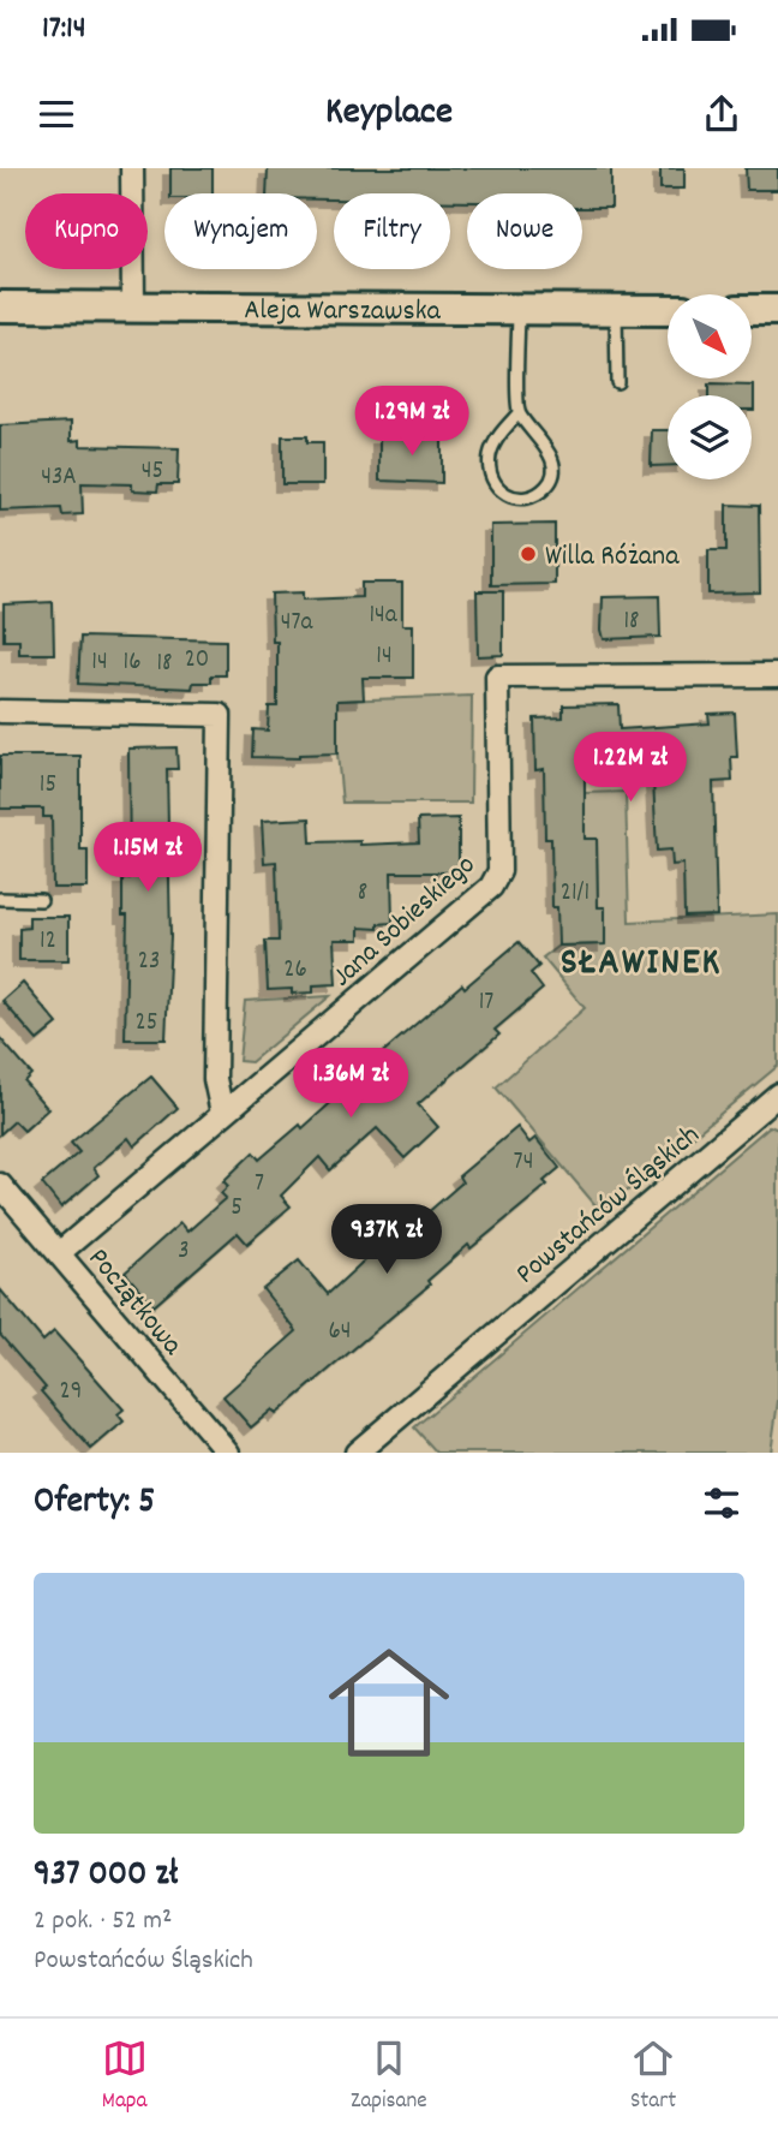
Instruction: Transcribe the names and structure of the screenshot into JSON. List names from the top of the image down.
{
  "streets": {
    "street": [
      "Aleja Warszawska",
      "Jana Sobieskiego",
      "Powstańców Śląskich",
      "Początkowa"
    ]
  },
  "crossings": [
    ["Jana Sobieskiego", "Początkowa"]
  ],
  "districts": ["SŁAWINEK"],
  "places": ["Willa Różana"],
  "house_numbers": [
    "45",
    "43A",
    "14a",
    "18",
    "47a",
    "14",
    "20",
    "14",
    "16",
    "18",
    "15",
    "8",
    "21/1",
    "12",
    "23",
    "26",
    "17",
    "25",
    "74",
    "7",
    "5",
    "3",
    "64",
    "29"
  ],
  "north": "bottom right",
  "page": {
    "status": "17:14",
    "header": "Keyplace",
    "chip": [
      "Kupno",
      "Wynajem",
      "Filtry",
      "Nowe"
    ],
    "price": [
      "1.29M zł",
      "1.22M zł",
      "1.15M zł",
      "1.36M zł",
      "937K zł"
    ],
    "heading": "Oferty: 5",
    "list": [
      {
        "name": "937 000 zł",
        "note": "2 pok. · 52 m² · Powstańców Śląskich"
      }
    ],
    "tabs": ["Mapa", "Zapisane", "Start"]
  }
}
